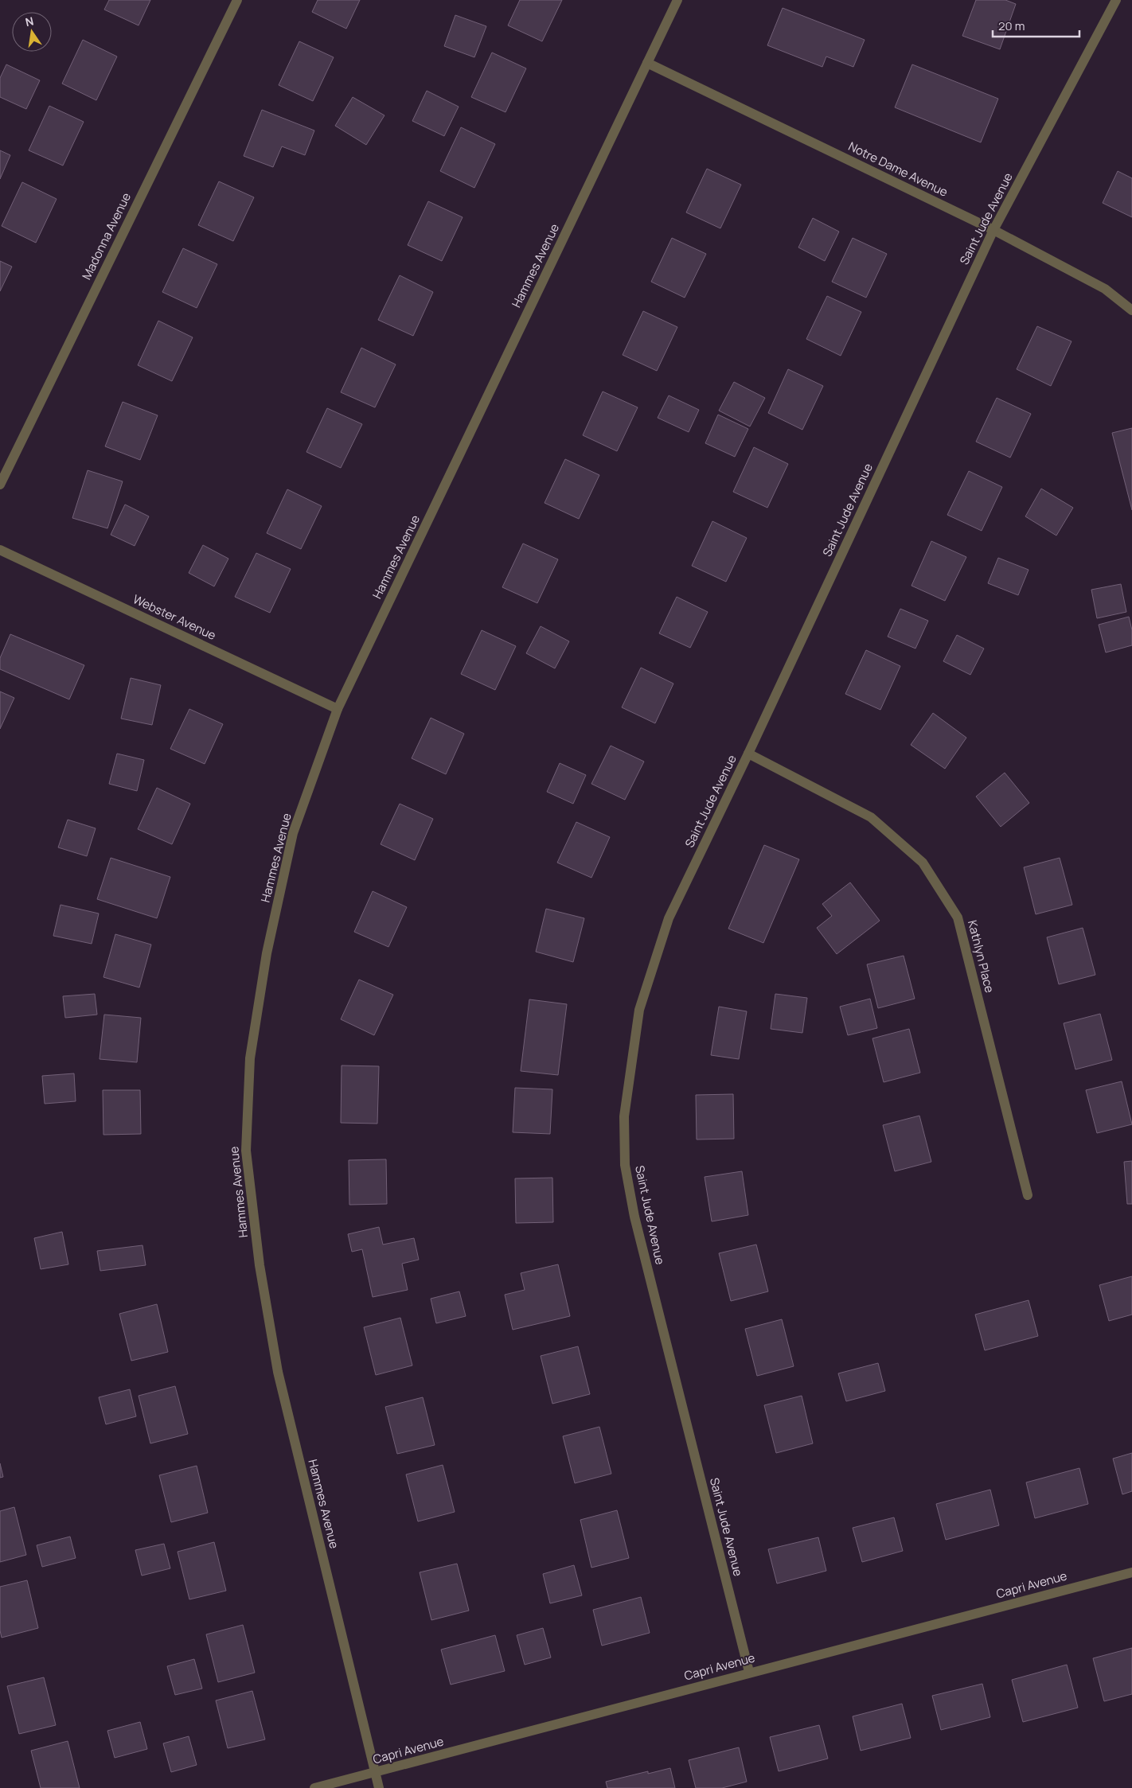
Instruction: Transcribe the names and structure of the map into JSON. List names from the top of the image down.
{
  "streets": {
    "street": [
      "Notre Dame Avenue",
      "Saint Jude Avenue",
      "Madonna Avenue",
      "Hammes Avenue",
      "Webster Avenue",
      "Kathlyn Place",
      "Capri Avenue"
    ]
  },
  "crossings": [
    ["Notre Dame Avenue", "Saint Jude Avenue"],
    ["Notre Dame Avenue", "Hammes Avenue"],
    ["Saint Jude Avenue", "Kathlyn Place"],
    ["Saint Jude Avenue", "Capri Avenue"],
    ["Hammes Avenue", "Webster Avenue"],
    ["Hammes Avenue", "Capri Avenue"]
  ],
  "scale_bar": "20 m",
  "north": "top"
}
